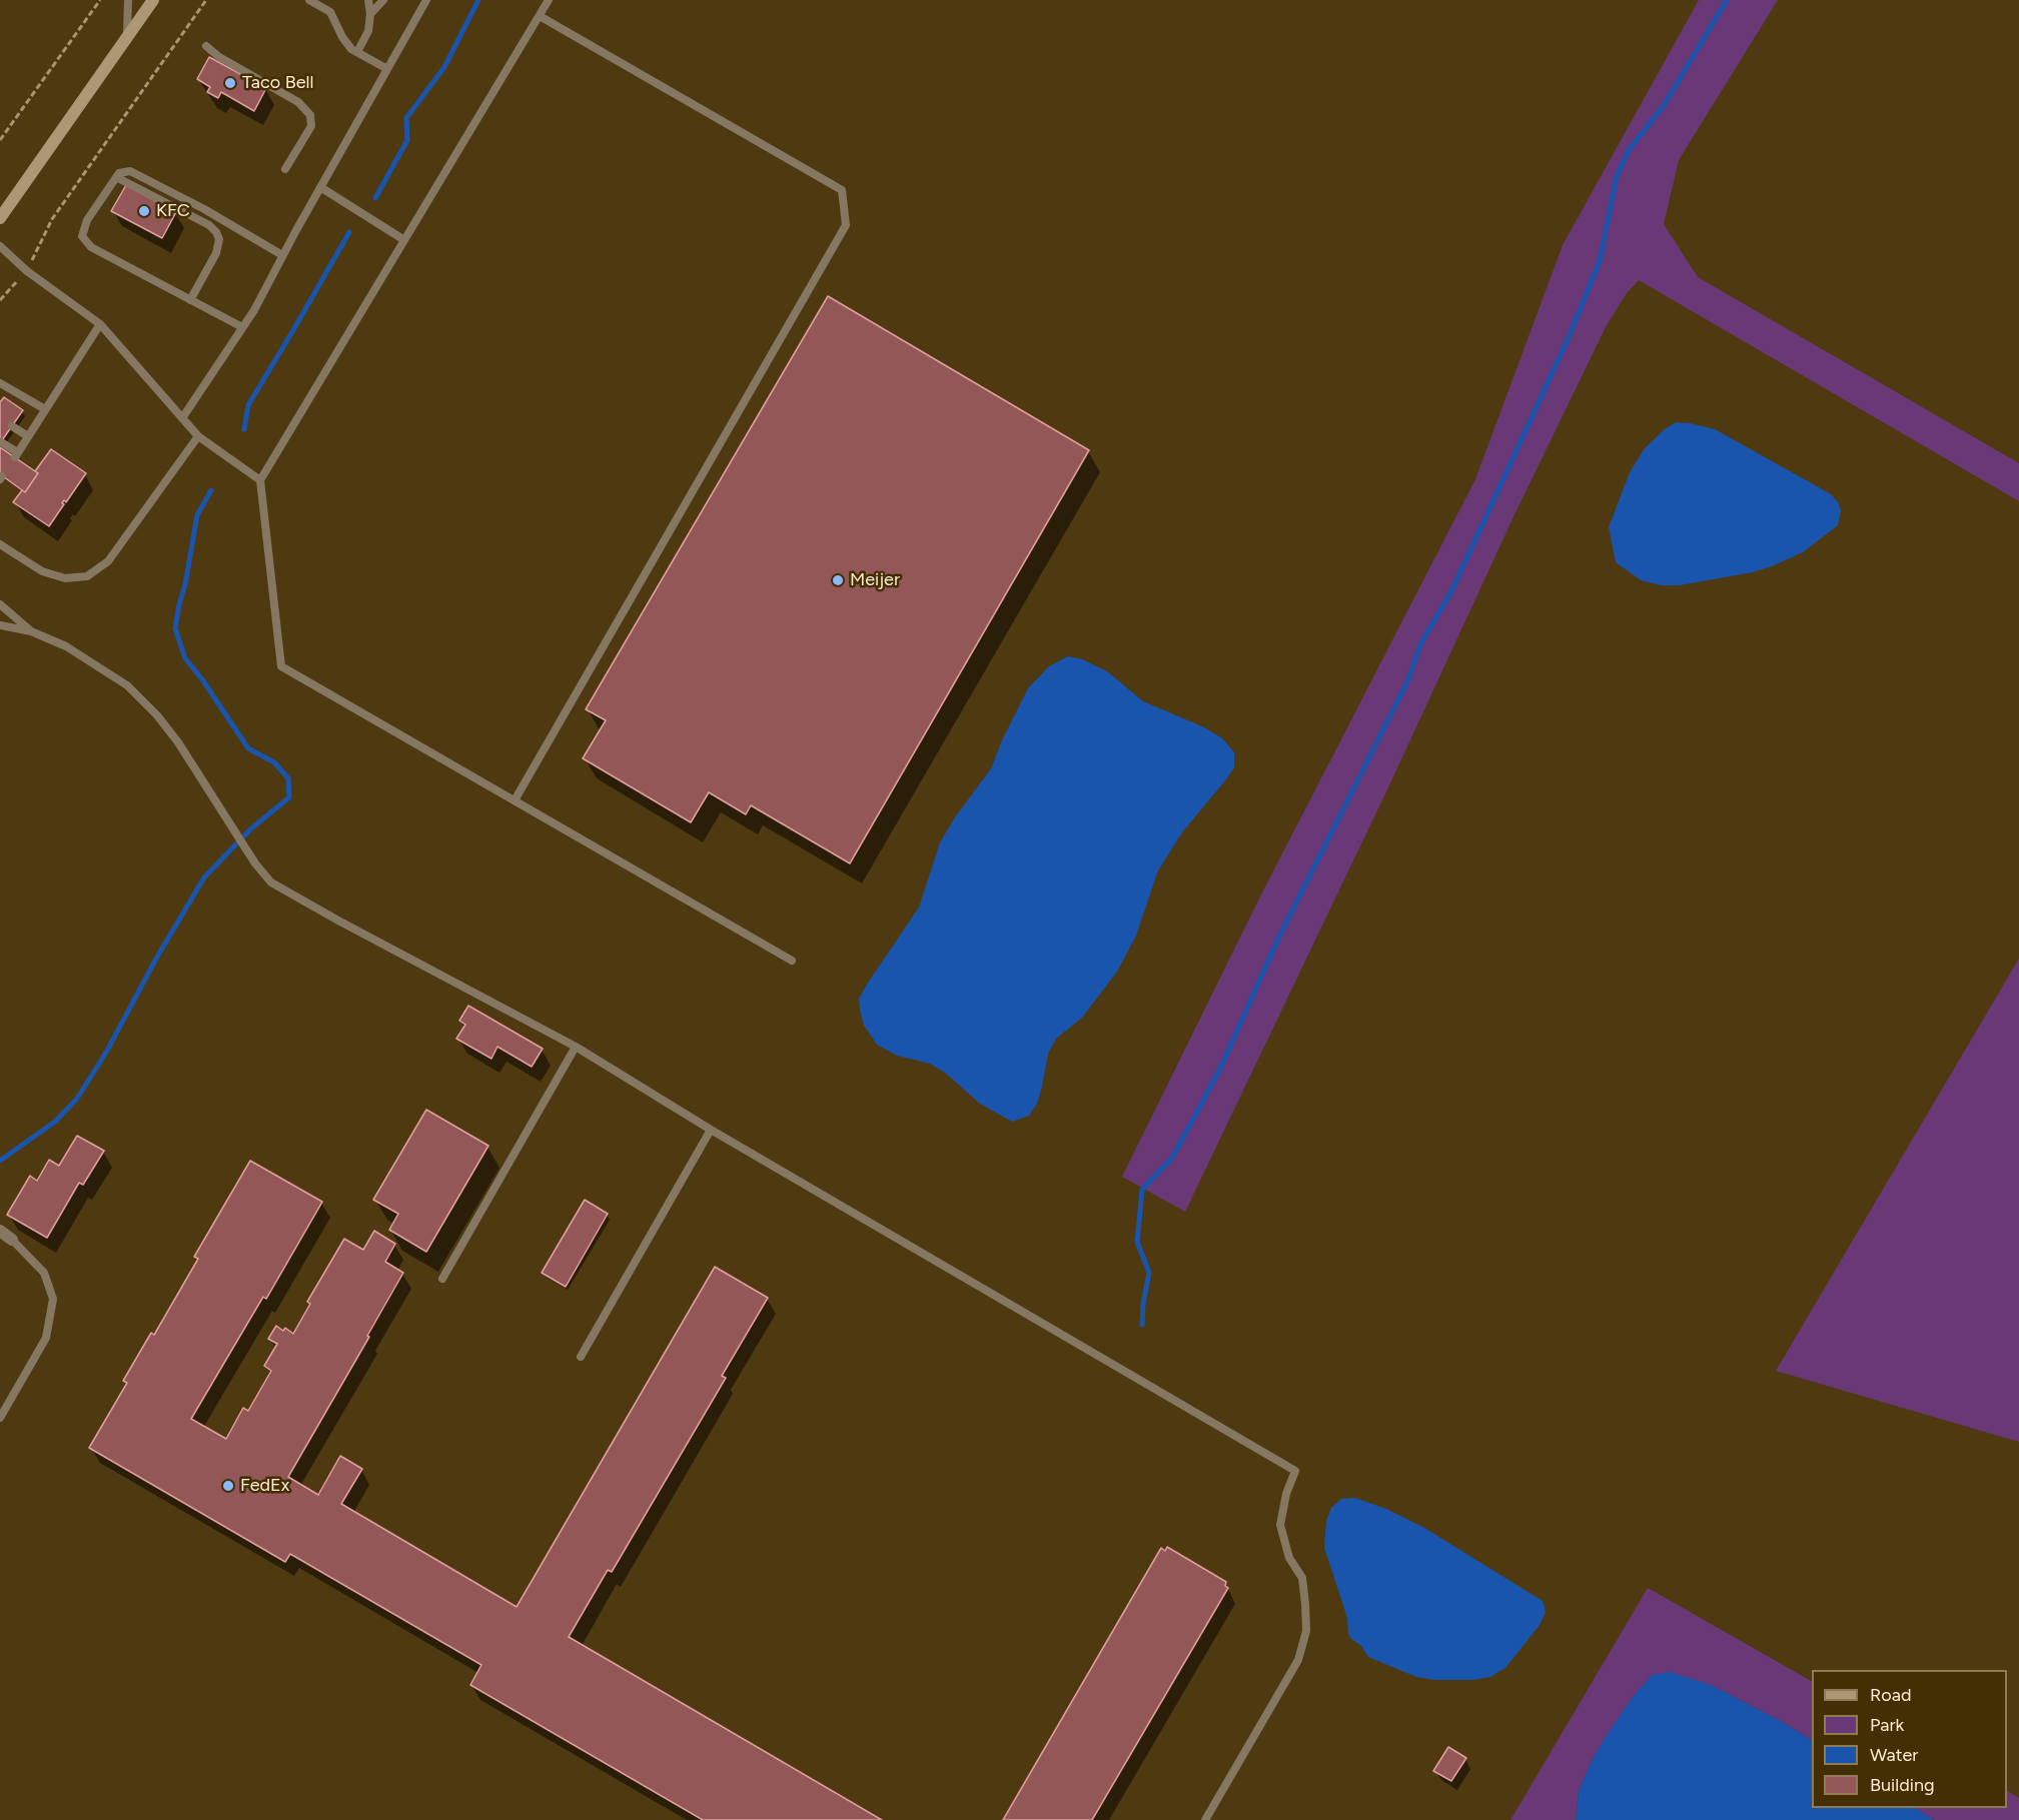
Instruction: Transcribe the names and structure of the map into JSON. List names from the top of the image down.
{
  "places": [
    "Taco Bell",
    "KFC",
    "Meijer",
    "FedEx"
  ],
  "legend": [
    "Road",
    "Park",
    "Water",
    "Building"
  ]
}
